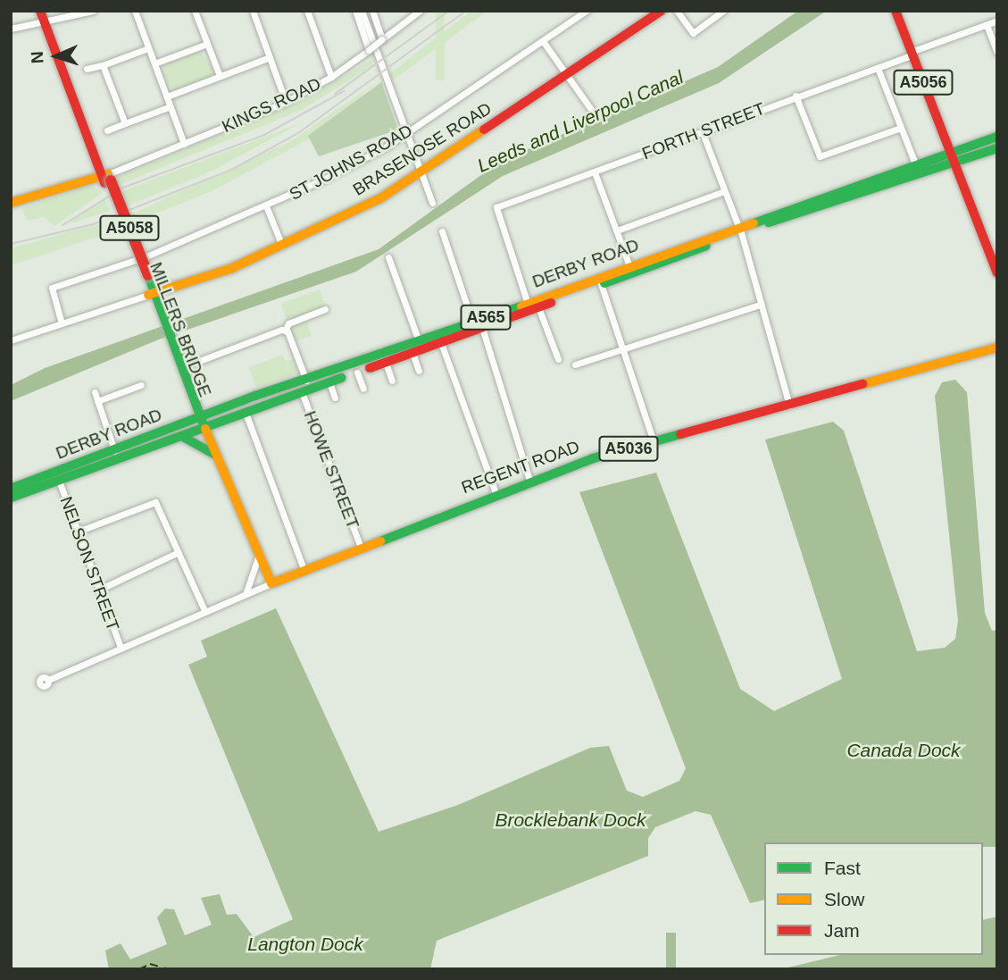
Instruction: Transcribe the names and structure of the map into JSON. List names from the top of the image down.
{
  "streets": {
    "main road": [
      "A5056",
      "BRASENOSE ROAD",
      "A5058",
      "DERBY ROAD",
      "A565",
      "MILLERS BRIDGE",
      "A5036",
      "REGENT ROAD"
    ],
    "street": [
      "KINGS ROAD",
      "FORTH STREET",
      "ST JOHNS ROAD",
      "HOWE STREET",
      "NELSON STREET"
    ]
  },
  "crossings": [
    ["A5056", "FORTH STREET"],
    ["A5056", "DERBY ROAD"],
    ["KINGS ROAD", "A5058"],
    ["KINGS ROAD", "MILLERS BRIDGE"],
    ["FORTH STREET", "DERBY ROAD"],
    ["BRASENOSE ROAD", "MILLERS BRIDGE"],
    ["A5058", "MILLERS BRIDGE"],
    ["DERBY ROAD", "MILLERS BRIDGE"],
    ["DERBY ROAD", "HOWE STREET"],
    ["DERBY ROAD", "NELSON STREET"],
    ["MILLERS BRIDGE", "REGENT ROAD"],
    ["REGENT ROAD", "HOWE STREET"],
    ["REGENT ROAD", "NELSON STREET"]
  ],
  "water": [
    "Leeds and Liverpool Canal",
    "Canada Dock",
    "Brocklebank Dock",
    "Langton Dock"
  ],
  "legend": ["Fast", "Slow", "Jam"],
  "north": "left"
}
